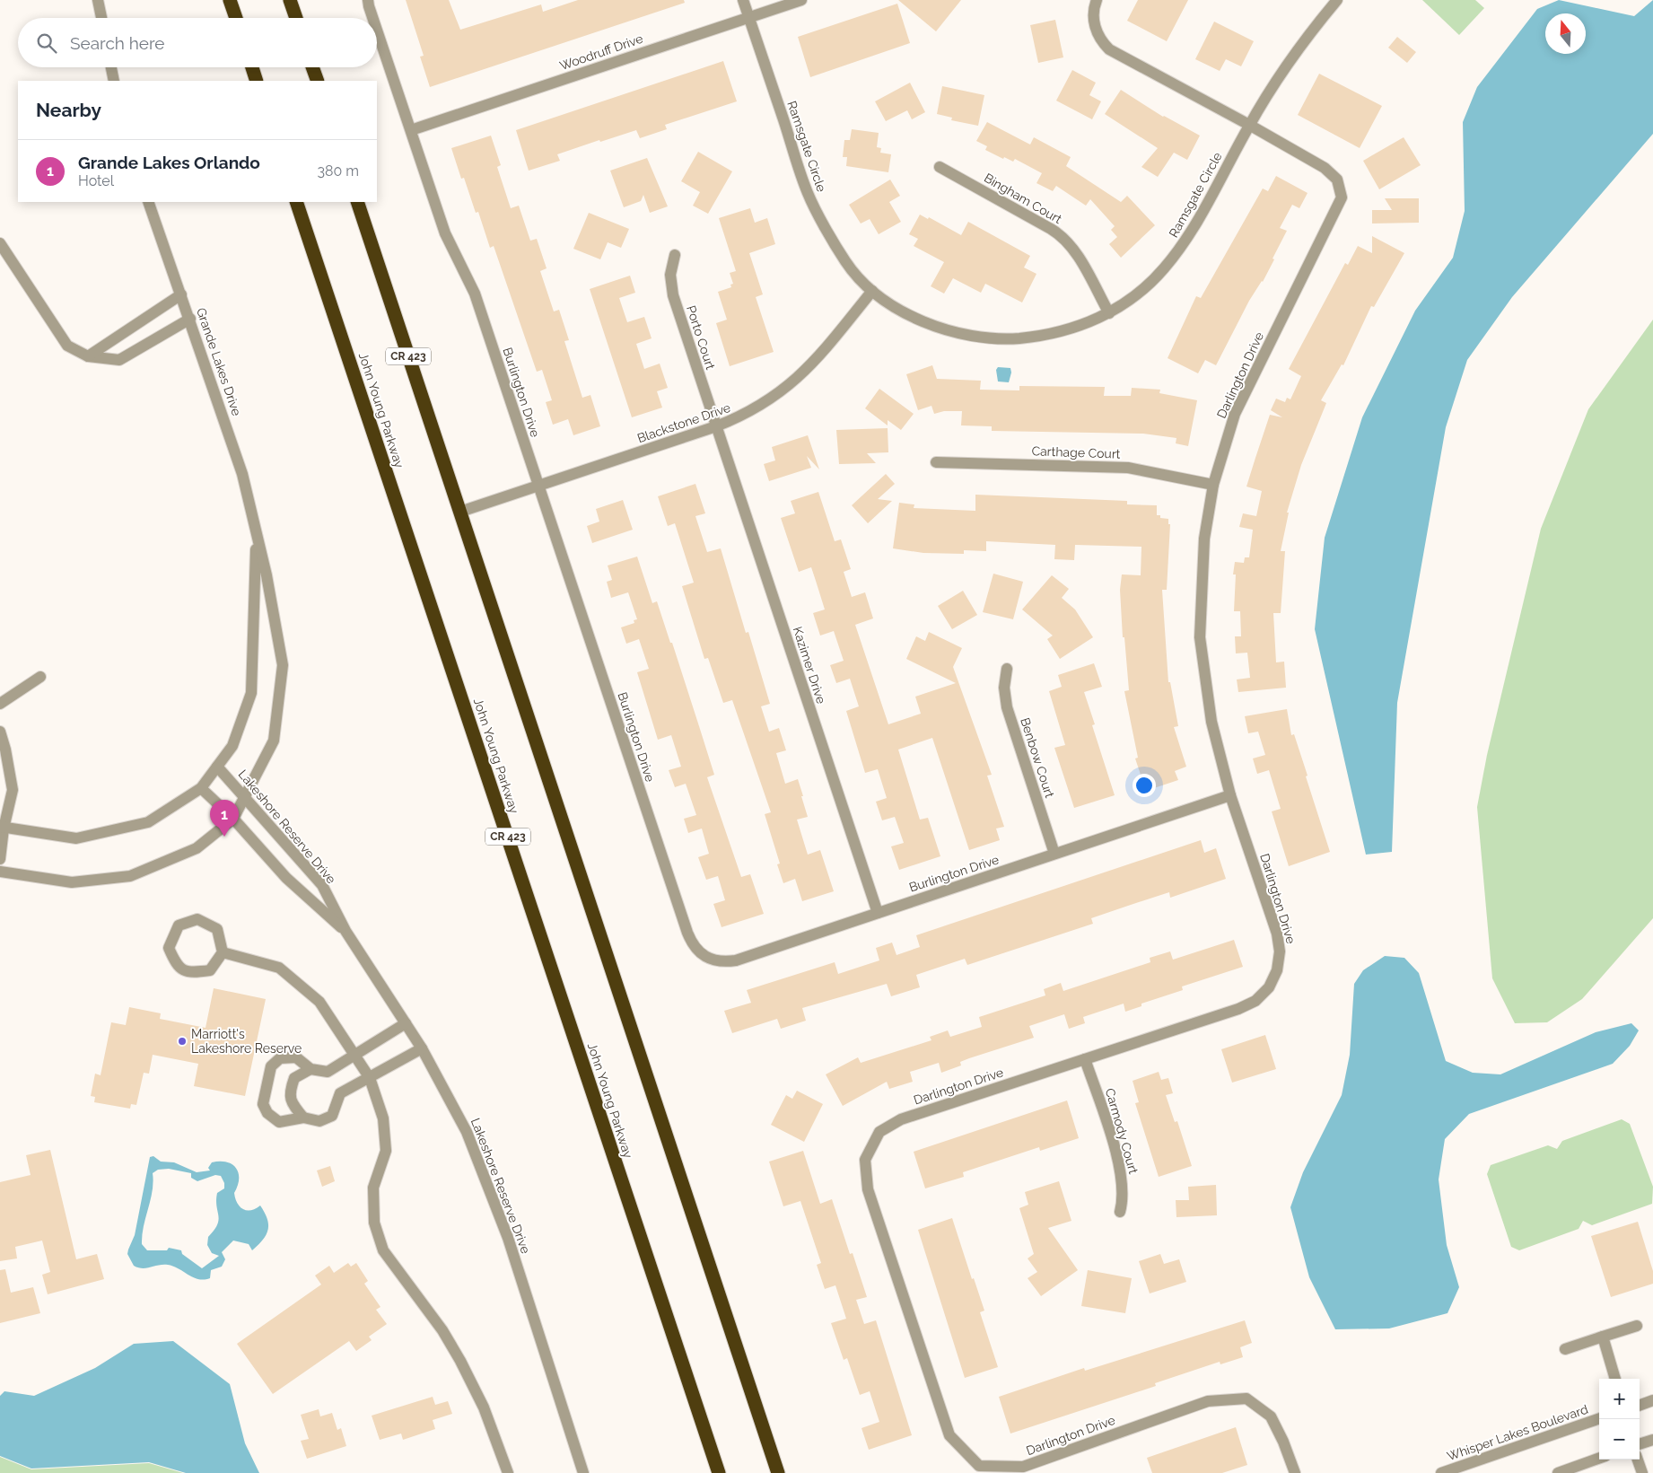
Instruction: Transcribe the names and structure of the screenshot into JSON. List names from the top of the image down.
{
  "streets": {
    "highway": ["CR 423", "John Young Parkway"],
    "street": [
      "Woodruff Drive",
      "Ramsgate Circle",
      "Bingham Court",
      "Porto Court",
      "Grande Lakes Drive",
      "Darlington Drive",
      "Burlington Drive",
      "Blackstone Drive",
      "Carthage Court",
      "Kazimer Drive",
      "Benbow Court",
      "Lakeshore Reserve Drive",
      "Carmody Court",
      "Whisper Lakes Boulevard"
    ]
  },
  "crossings": [
    ["Woodruff Drive", "Ramsgate Circle"],
    ["Woodruff Drive", "Burlington Drive"],
    ["Ramsgate Circle", "Bingham Court"],
    ["Ramsgate Circle", "Darlington Drive"],
    ["Ramsgate Circle", "Blackstone Drive"],
    ["Porto Court", "Blackstone Drive"],
    ["Porto Court", "Kazimer Drive"],
    ["CR 423", "Blackstone Drive"],
    ["Grande Lakes Drive", "Lakeshore Reserve Drive"],
    ["Darlington Drive", "Burlington Drive"],
    ["Darlington Drive", "Carthage Court"],
    ["Darlington Drive", "Carmody Court"],
    ["Burlington Drive", "Blackstone Drive"],
    ["Burlington Drive", "Kazimer Drive"],
    ["Burlington Drive", "Benbow Court"],
    ["Blackstone Drive", "Kazimer Drive"]
  ],
  "places": ["Marriott's Lakeshore Reserve"],
  "north": "top",
  "page": {
    "search": "Search here",
    "heading": "Nearby",
    "list": [
      {
        "mark": "1",
        "name": "Grande Lakes Orlando",
        "note": "Hotel",
        "value": "380 m"
      }
    ],
    "pins": "1",
    "map_buttons": ["+", "−"]
  }
}
